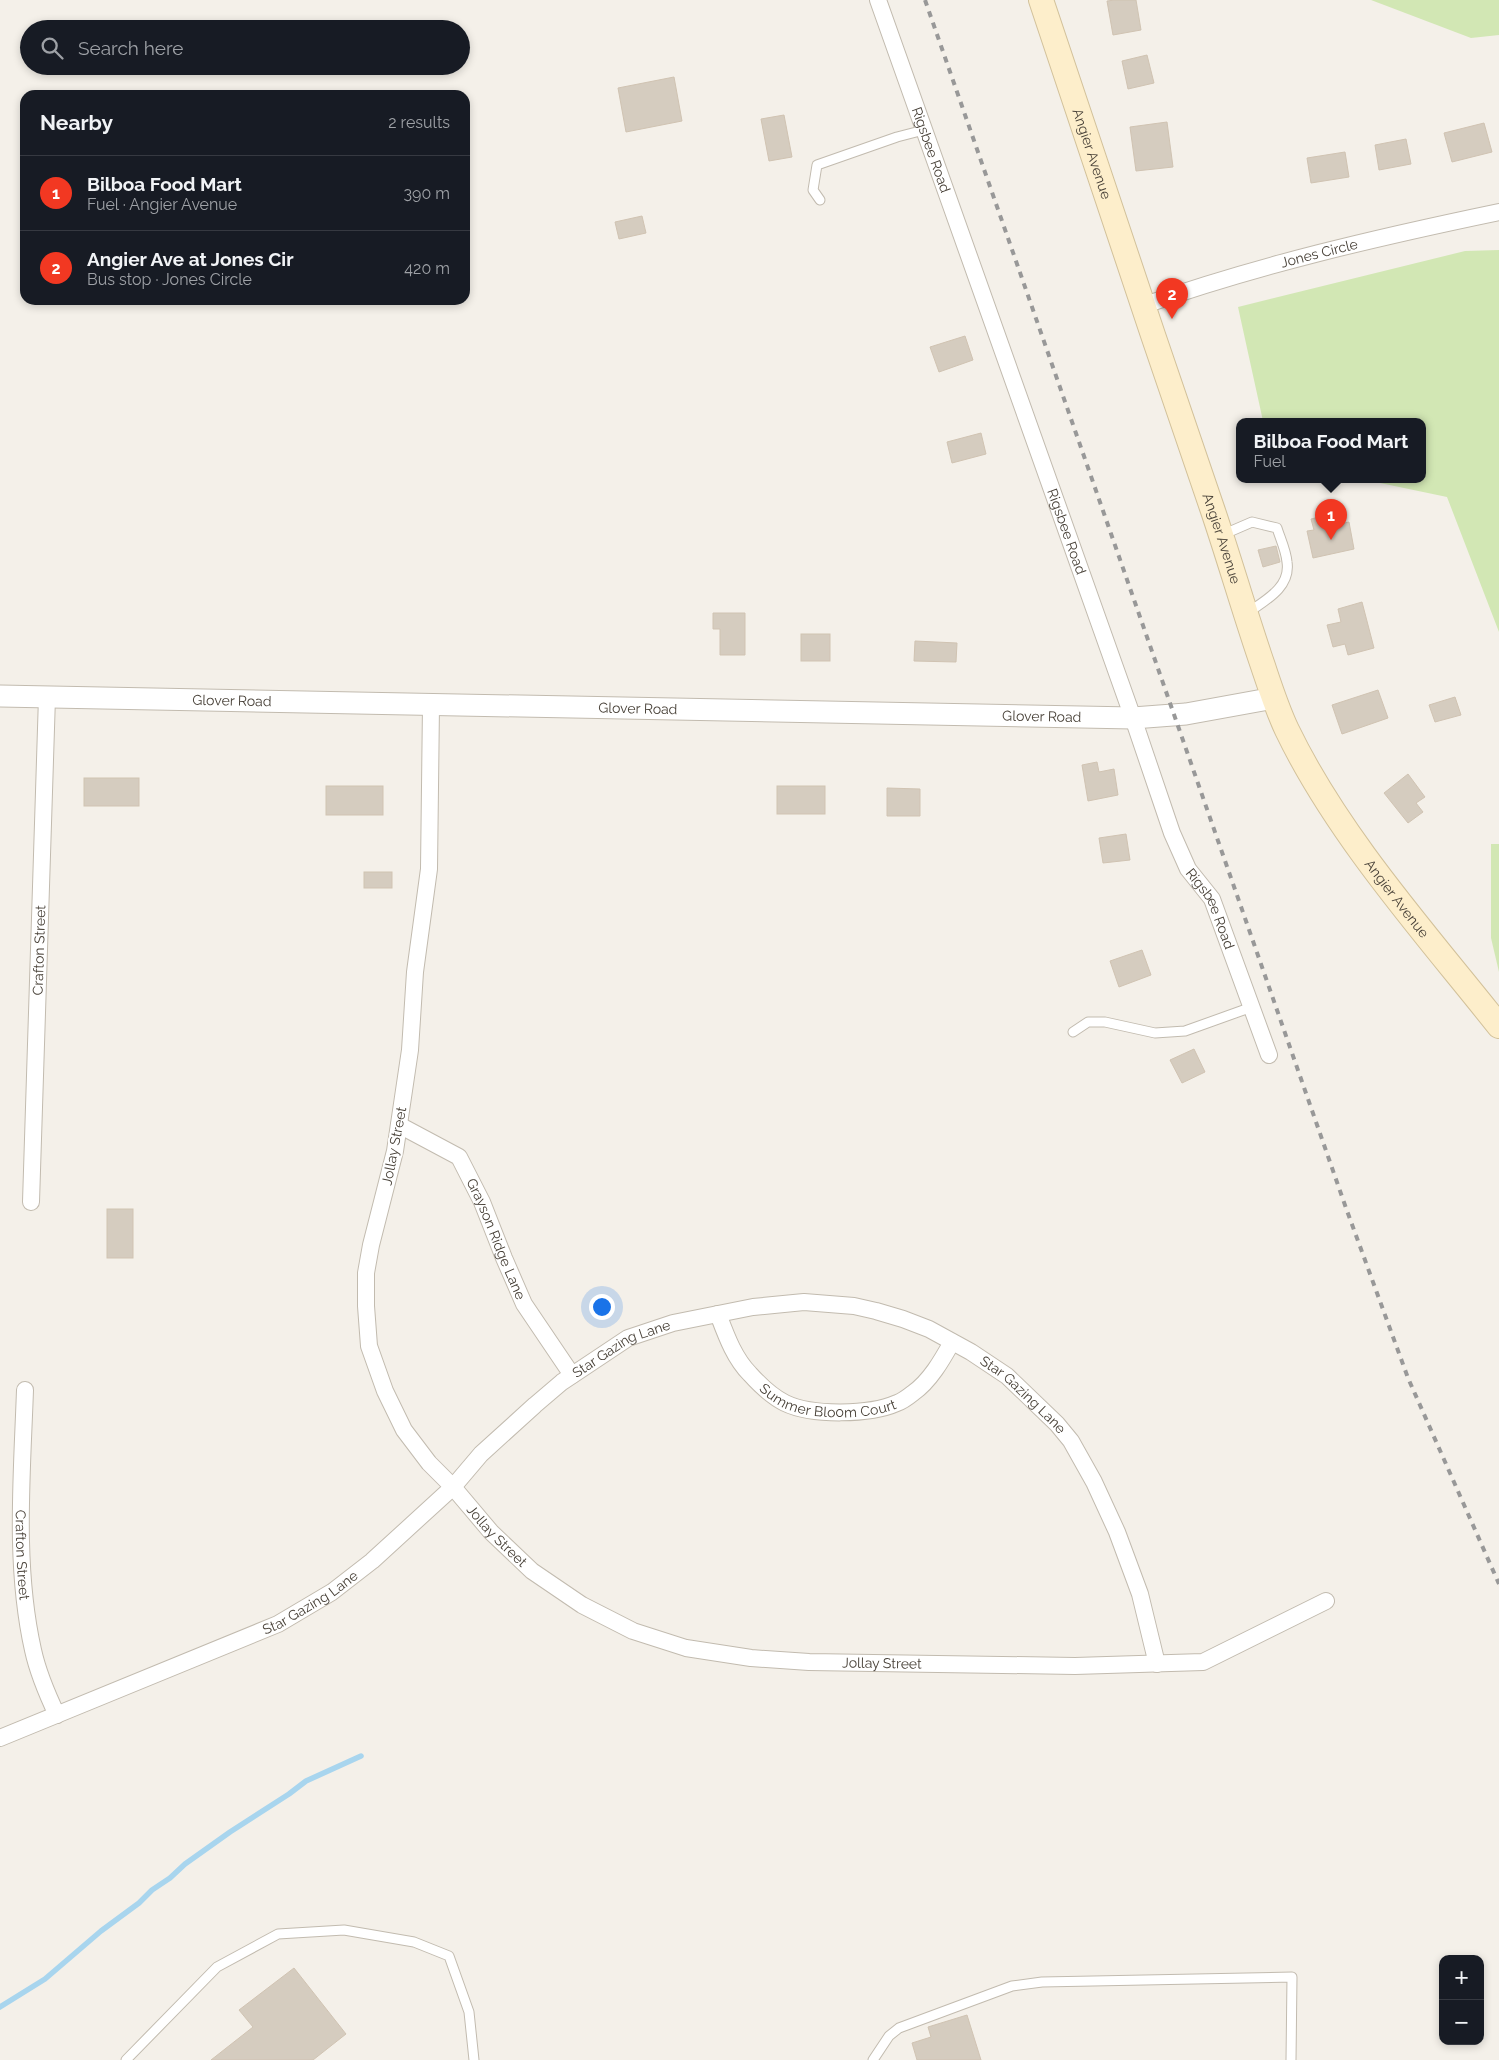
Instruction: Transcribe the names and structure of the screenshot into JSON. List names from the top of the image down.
{
  "streets": {
    "main road": ["Angier Avenue"],
    "street": [
      "Rigsbee Road",
      "Jones Circle",
      "Glover Road",
      "Crafton Street",
      "Jollay Street",
      "Grayson Ridge Lane",
      "Star Gazing Lane",
      "Summer Bloom Court"
    ]
  },
  "crossings": [
    ["Rigsbee Road", "Glover Road"],
    ["Angier Avenue", "Jones Circle"],
    ["Angier Avenue", "Glover Road"],
    ["Glover Road", "Crafton Street"],
    ["Glover Road", "Jollay Street"],
    ["Crafton Street", "Star Gazing Lane"],
    ["Jollay Street", "Grayson Ridge Lane"],
    ["Jollay Street", "Star Gazing Lane"],
    ["Grayson Ridge Lane", "Star Gazing Lane"],
    ["Star Gazing Lane", "Summer Bloom Court"]
  ],
  "page": {
    "search": "Search here",
    "heading": ["Nearby", "2 results"],
    "list": [
      {
        "mark": "1",
        "name": "Bilboa Food Mart",
        "note": "Fuel · Angier Avenue",
        "value": "390 m"
      },
      {
        "mark": "2",
        "name": "Angier Ave at Jones Cir",
        "note": "Bus stop · Jones Circle",
        "value": "420 m"
      }
    ],
    "pins": ["2", "1"],
    "popup": ["Bilboa Food Mart", "Fuel"],
    "map_buttons": ["+", "−"]
  }
}
